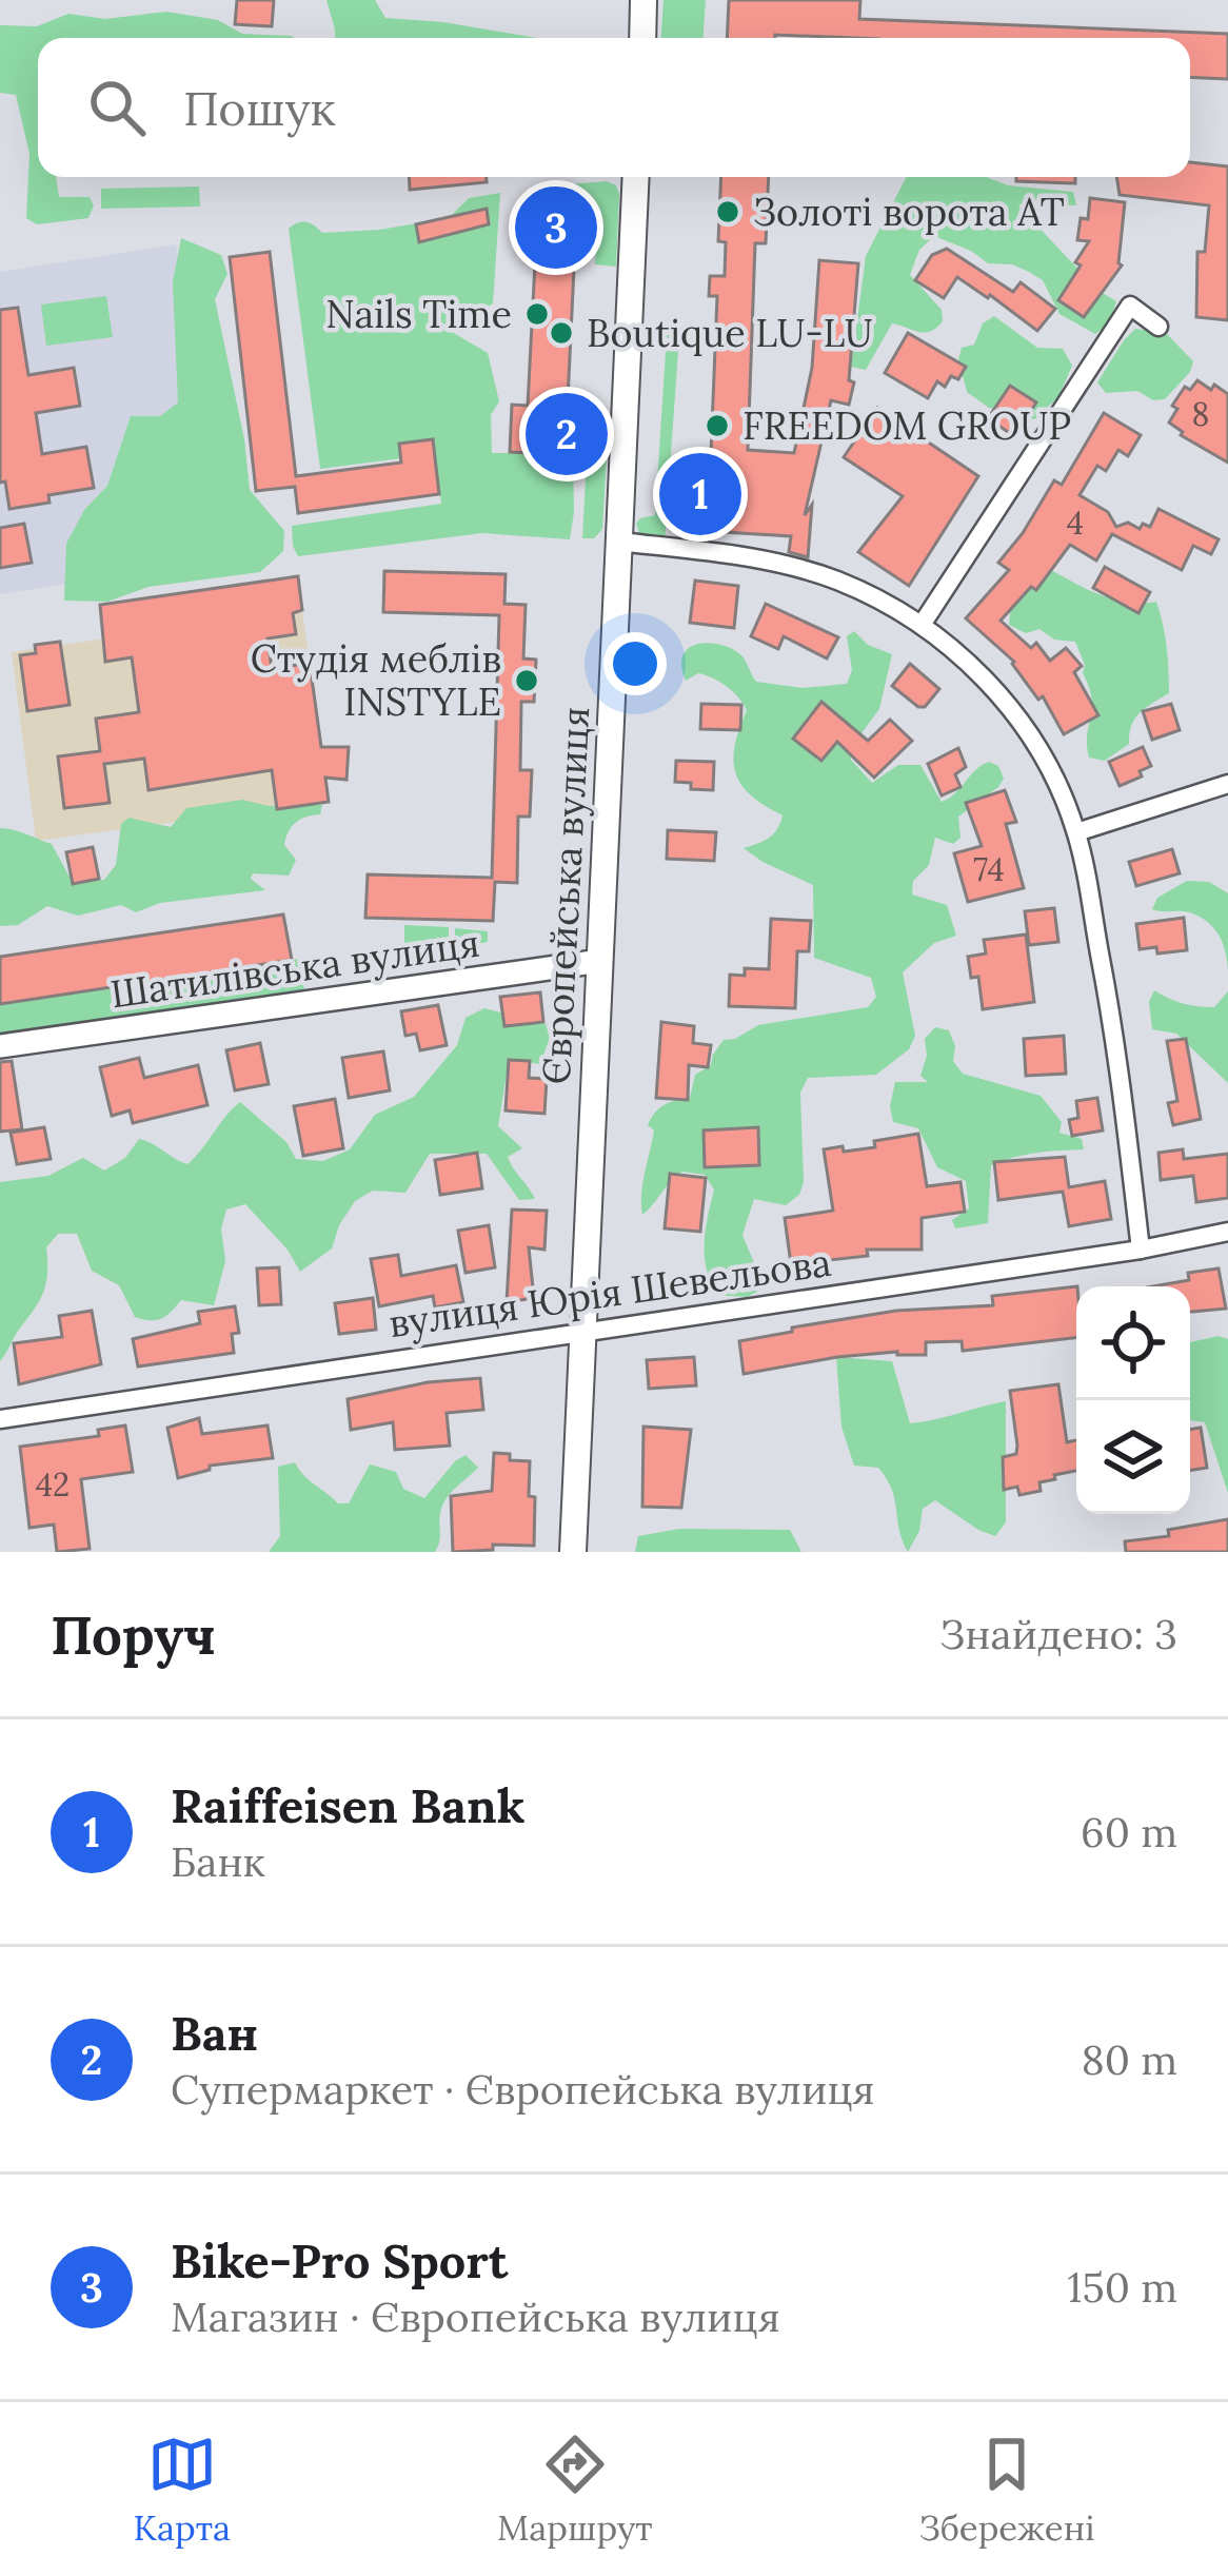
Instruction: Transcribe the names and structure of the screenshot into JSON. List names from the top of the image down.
{
  "streets": {
    "main road": ["Європейська вулиця"],
    "street": ["Шатилівська вулиця", "вулиця Юрія Шевельова"]
  },
  "crossings": [
    ["Європейська вулиця", "Шатилівська вулиця"],
    ["Європейська вулиця", "вулиця Юрія Шевельова"]
  ],
  "places": [
    "Золоті ворота АТ",
    "Nails Time",
    "Boutique LU-LU",
    "FREEDOM GROUP",
    "Студія меблів INSTYLE"
  ],
  "house_numbers": [
    "8",
    "4",
    "74",
    "42"
  ],
  "page": {
    "search": "Пошук",
    "pins": ["3", "2", "1"],
    "heading": ["Поруч", "Знайдено: 3"],
    "list": [
      {
        "mark": "1",
        "name": "Raiffeisen Bank",
        "note": "Банк",
        "value": "60 m"
      },
      {
        "mark": "2",
        "name": "Ван",
        "note": "Супермаркет · Європейська вулиця",
        "value": "80 m"
      },
      {
        "mark": "3",
        "name": "Bike-Pro Sport",
        "note": "Магазин · Європейська вулиця",
        "value": "150 m"
      }
    ],
    "nav": ["Карта", "Маршрут", "Збережені"]
  }
}
